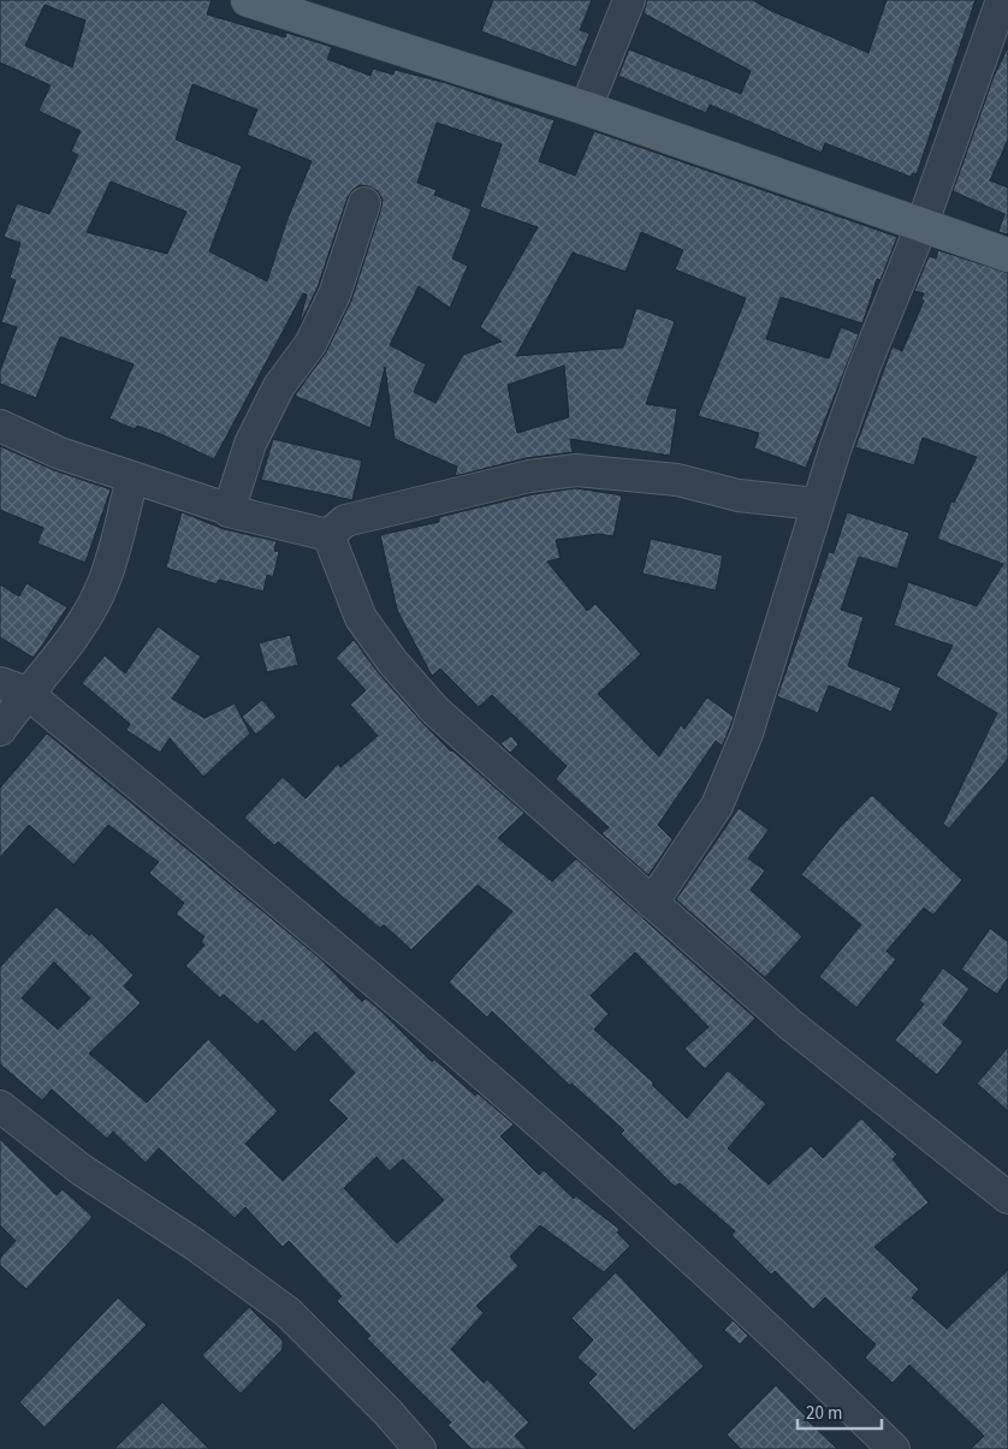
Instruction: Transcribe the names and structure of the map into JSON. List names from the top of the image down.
{
  "scale_bar": "20 m"
}
